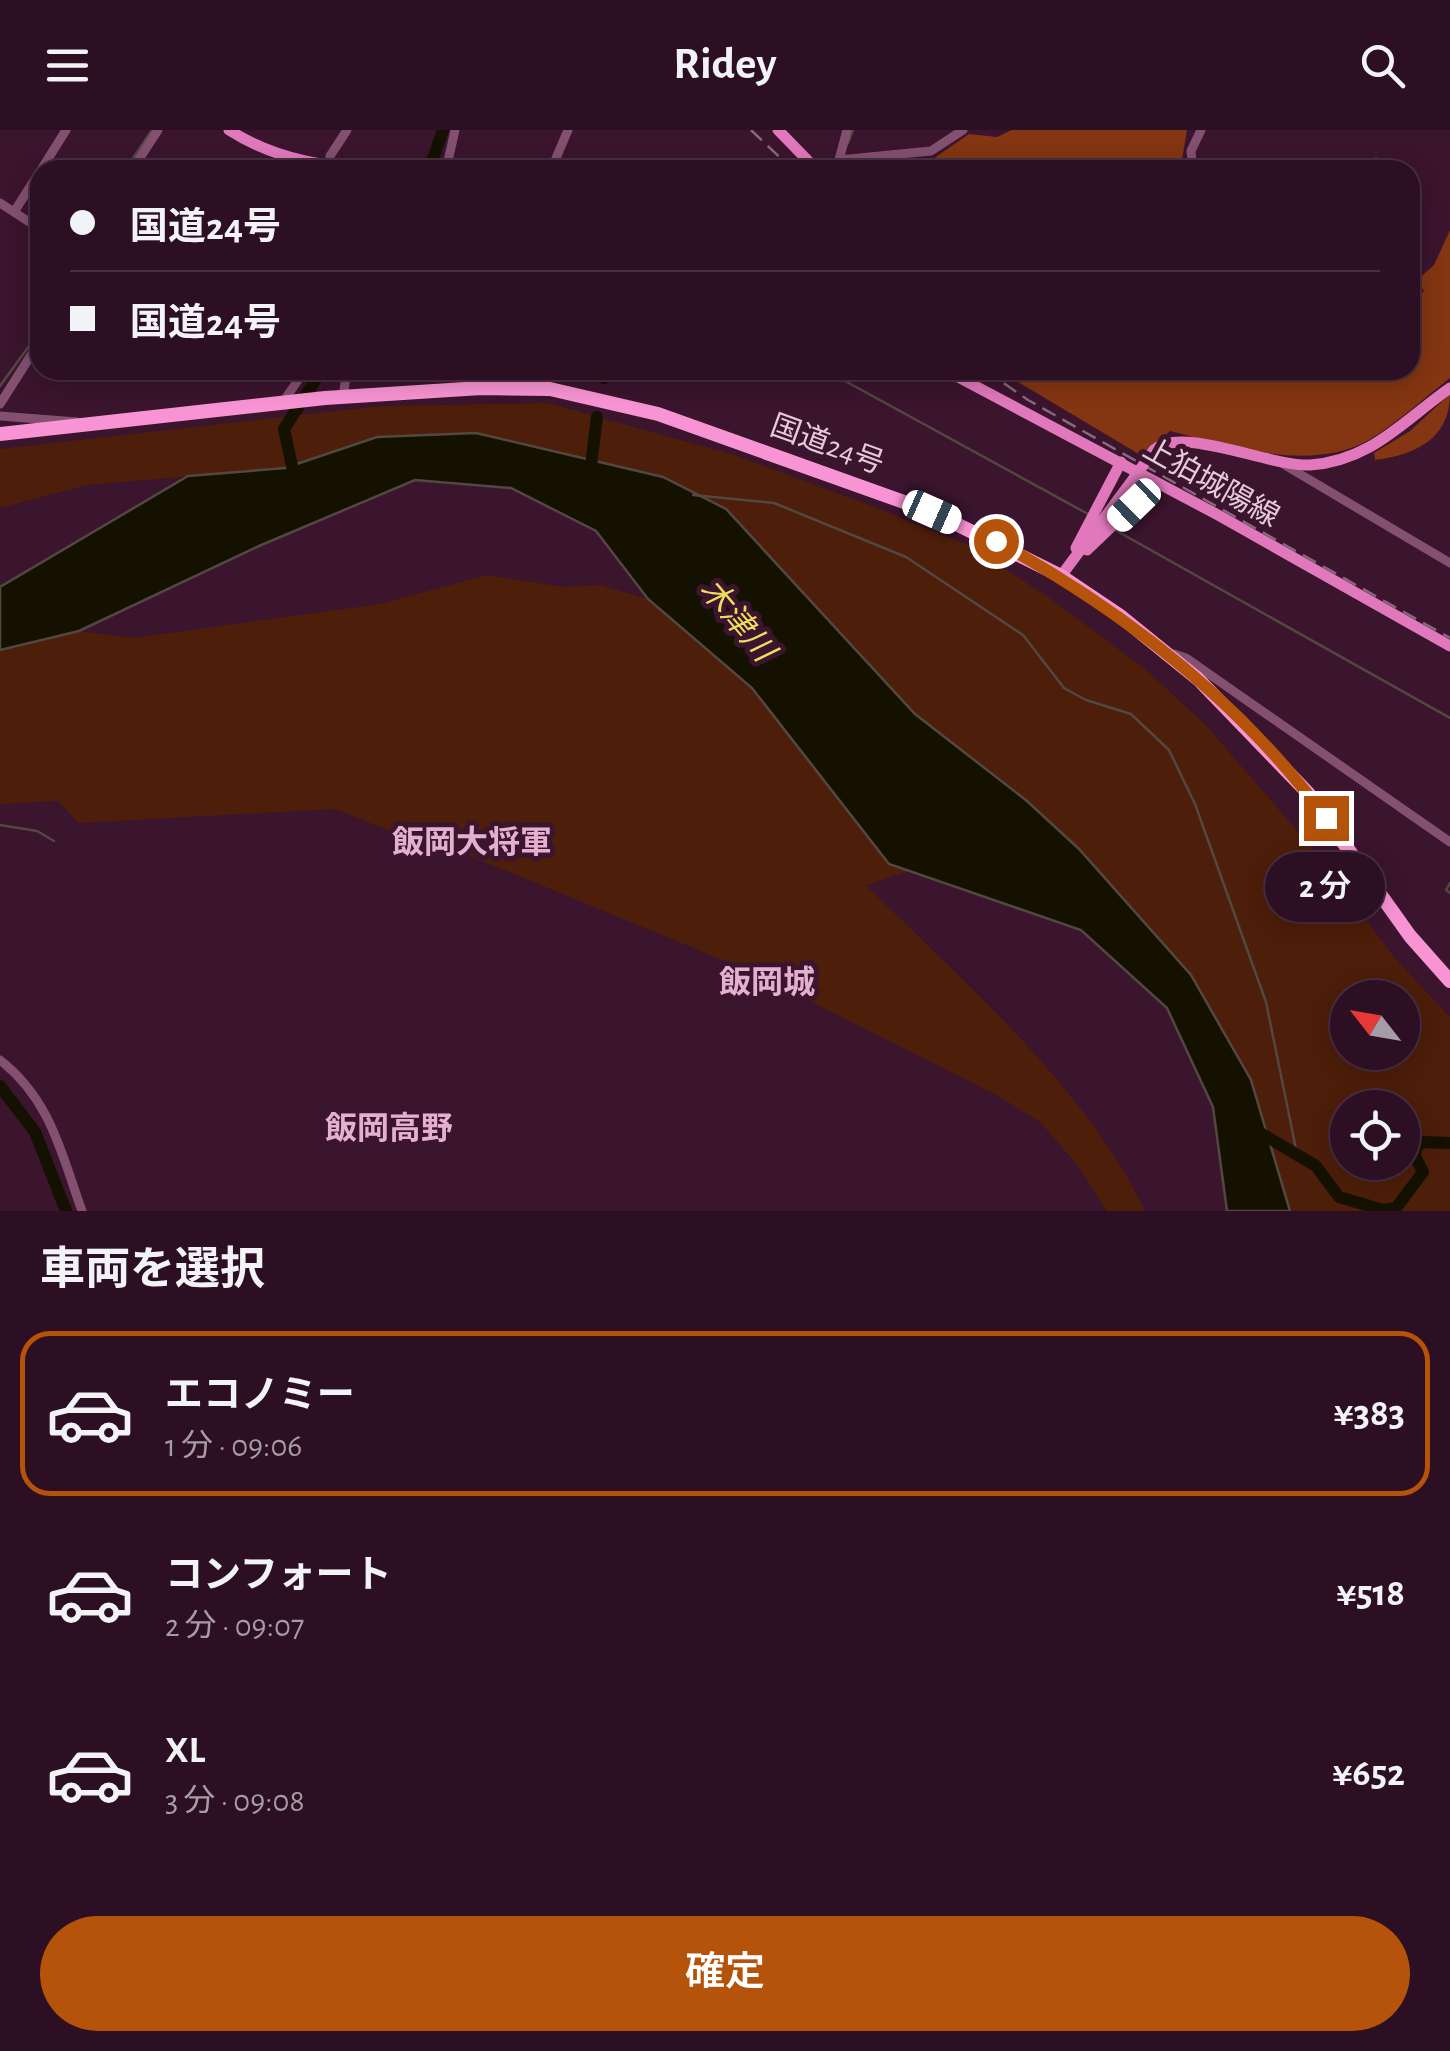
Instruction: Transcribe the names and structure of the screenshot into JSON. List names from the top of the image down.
{
  "streets": {
    "highway": ["国道24号"],
    "main road": ["上狛城陽線"]
  },
  "districts": ["飯岡大将軍", "飯岡城", "飯岡高野"],
  "water": ["木津川"],
  "north": "top left",
  "page": {
    "header": "Ridey",
    "banner": ["国道24号", "国道24号"],
    "bubble": "2 分",
    "heading": "車両を選択",
    "list": [
      {
        "name": "エコノミー",
        "note": "1 分 · 09:06",
        "value": "¥383"
      },
      {
        "name": "コンフォート",
        "note": "2 分 · 09:07",
        "value": "¥518"
      },
      {
        "name": "XL",
        "note": "3 分 · 09:08",
        "value": "¥652"
      }
    ],
    "buttons": "確定"
  }
}
